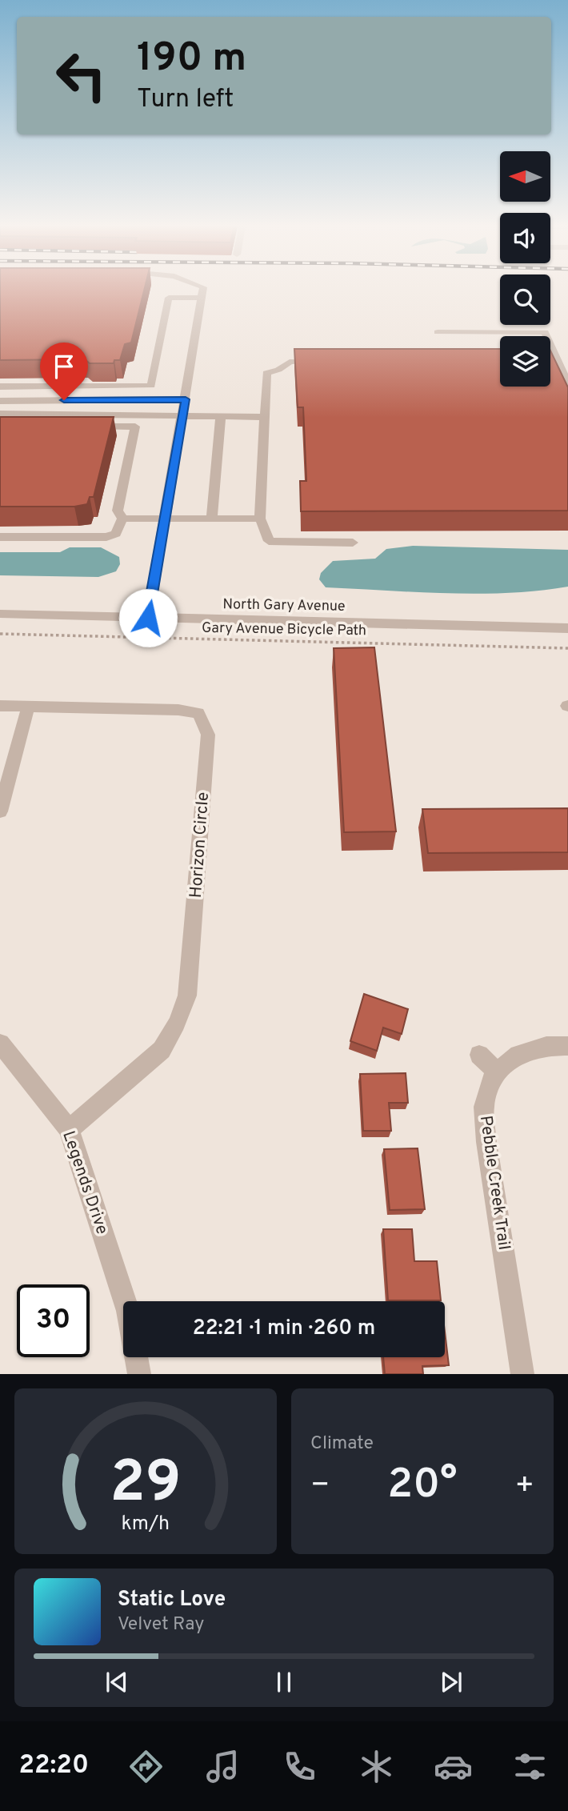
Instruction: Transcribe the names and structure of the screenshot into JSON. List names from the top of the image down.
{
  "streets": {
    "street": [
      "North Gary Avenue",
      "Horizon Circle",
      "Legends Drive",
      "Pebble Creek Trail"
    ],
    "path": ["Gary Avenue Bicycle Path"]
  },
  "crossings": [
    ["Horizon Circle", "Legends Drive"]
  ],
  "north": "left",
  "page": {
    "turn": ["190 m", "Turn left"],
    "limit": "30",
    "trip": "22:21 · 1 min · 260 m",
    "tile": "Climate",
    "heat": ["−", "20°", "+"],
    "song": ["Static Love", "Velvet Ray"],
    "tabs": "22:20",
    "gauge": ["29", "km/h"]
  }
}
